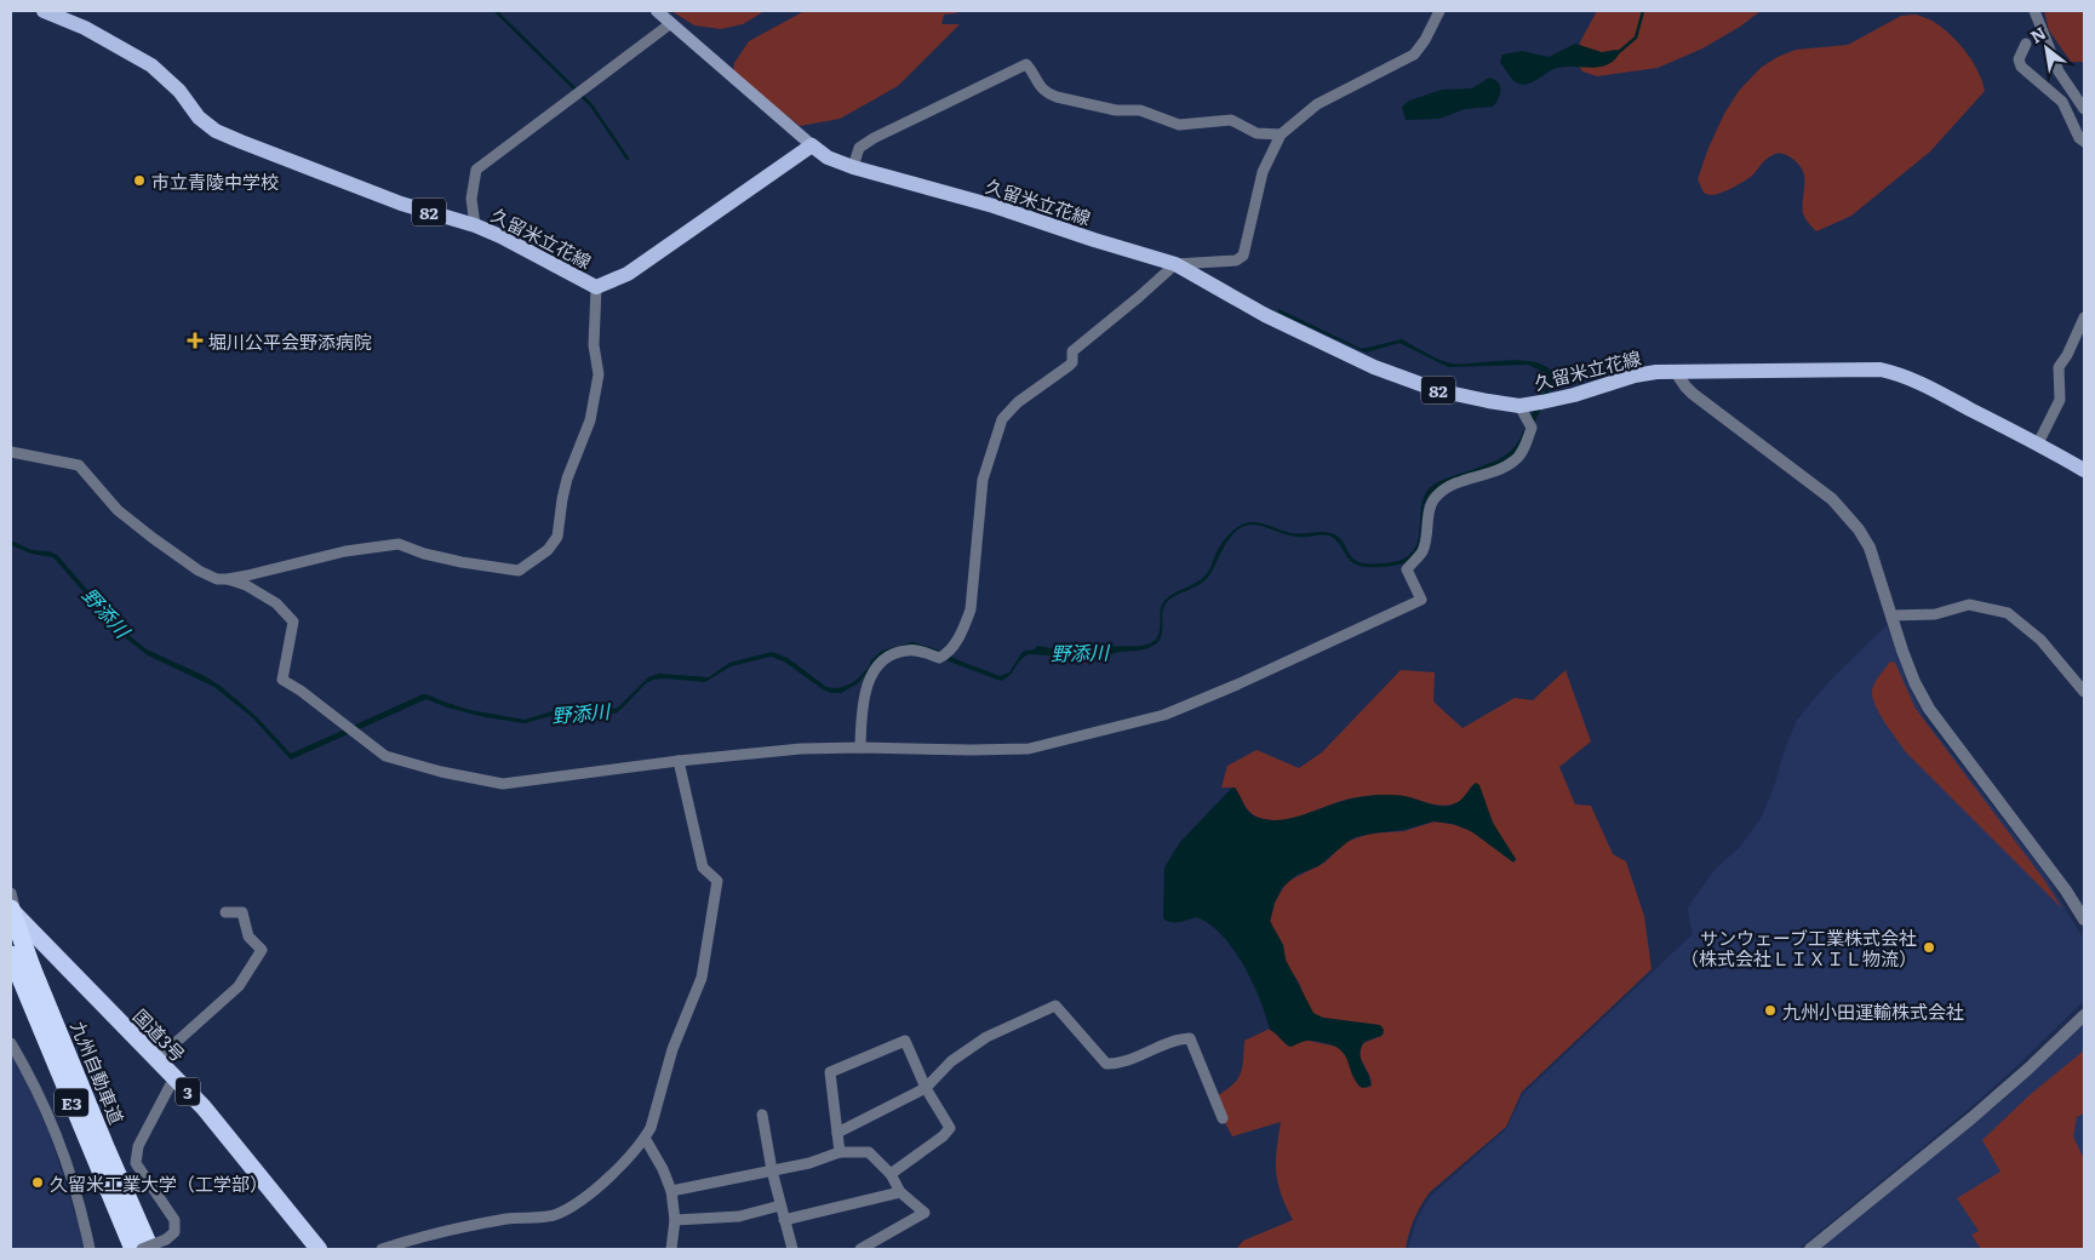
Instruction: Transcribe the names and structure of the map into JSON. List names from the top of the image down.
{
  "streets": {
    "highway": [
      "国道3号",
      "九州自動車道",
      "3",
      "E3"
    ],
    "main road": ["久留米立花線", "82"]
  },
  "crossings": [
    ["国道3号", "九州自動車道"]
  ],
  "water": ["野添川"],
  "places": {
    "other": [
      "市立青陵中学校",
      "サンウェーブ工業株式会社 （株式会社ＬＩＸＩＬ物流）",
      "九州小田運輸株式会社",
      "久留米工業大学（工学部）"
    ],
    "health": ["堀川公平会野添病院"]
  },
  "north": "top left"
}
